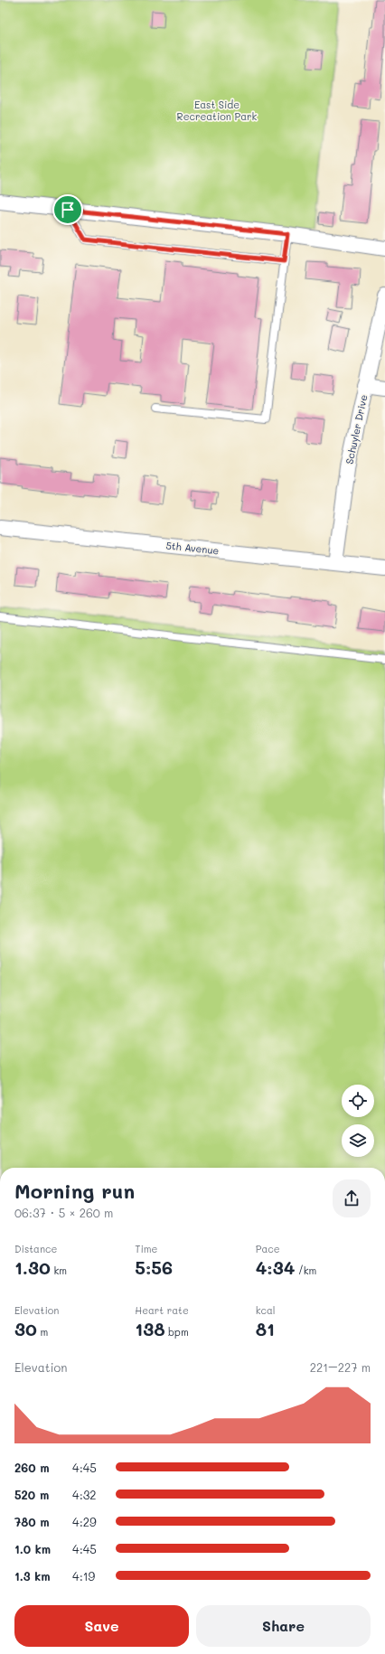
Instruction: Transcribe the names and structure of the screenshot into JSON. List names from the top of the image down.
{
  "streets": {
    "street": ["Schuyler Drive", "5th Avenue"]
  },
  "crossings": [
    ["Schuyler Drive", "5th Avenue"]
  ],
  "parks": ["East Side Recreation Park"],
  "page": {
    "heading": ["Morning run", "06:37 · 5 × 260 m"],
    "stats": [
      ["Distance", "1.30 km"],
      ["Time", "5:56"],
      ["Pace", "4:34 /km"],
      ["Elevation", "30 m"],
      ["Heart rate", "138 bpm"],
      ["kcal", "81"]
    ],
    "chart": ["Elevation", "221–227 m"],
    "list": [
      {
        "name": "260 m",
        "note": "4:45"
      },
      {
        "name": "520 m",
        "note": "4:32"
      },
      {
        "name": "780 m",
        "note": "4:29"
      },
      {
        "name": "1.0 km",
        "note": "4:45"
      },
      {
        "name": "1.3 km",
        "note": "4:19"
      }
    ],
    "buttons": ["Save", "Share"]
  }
}
